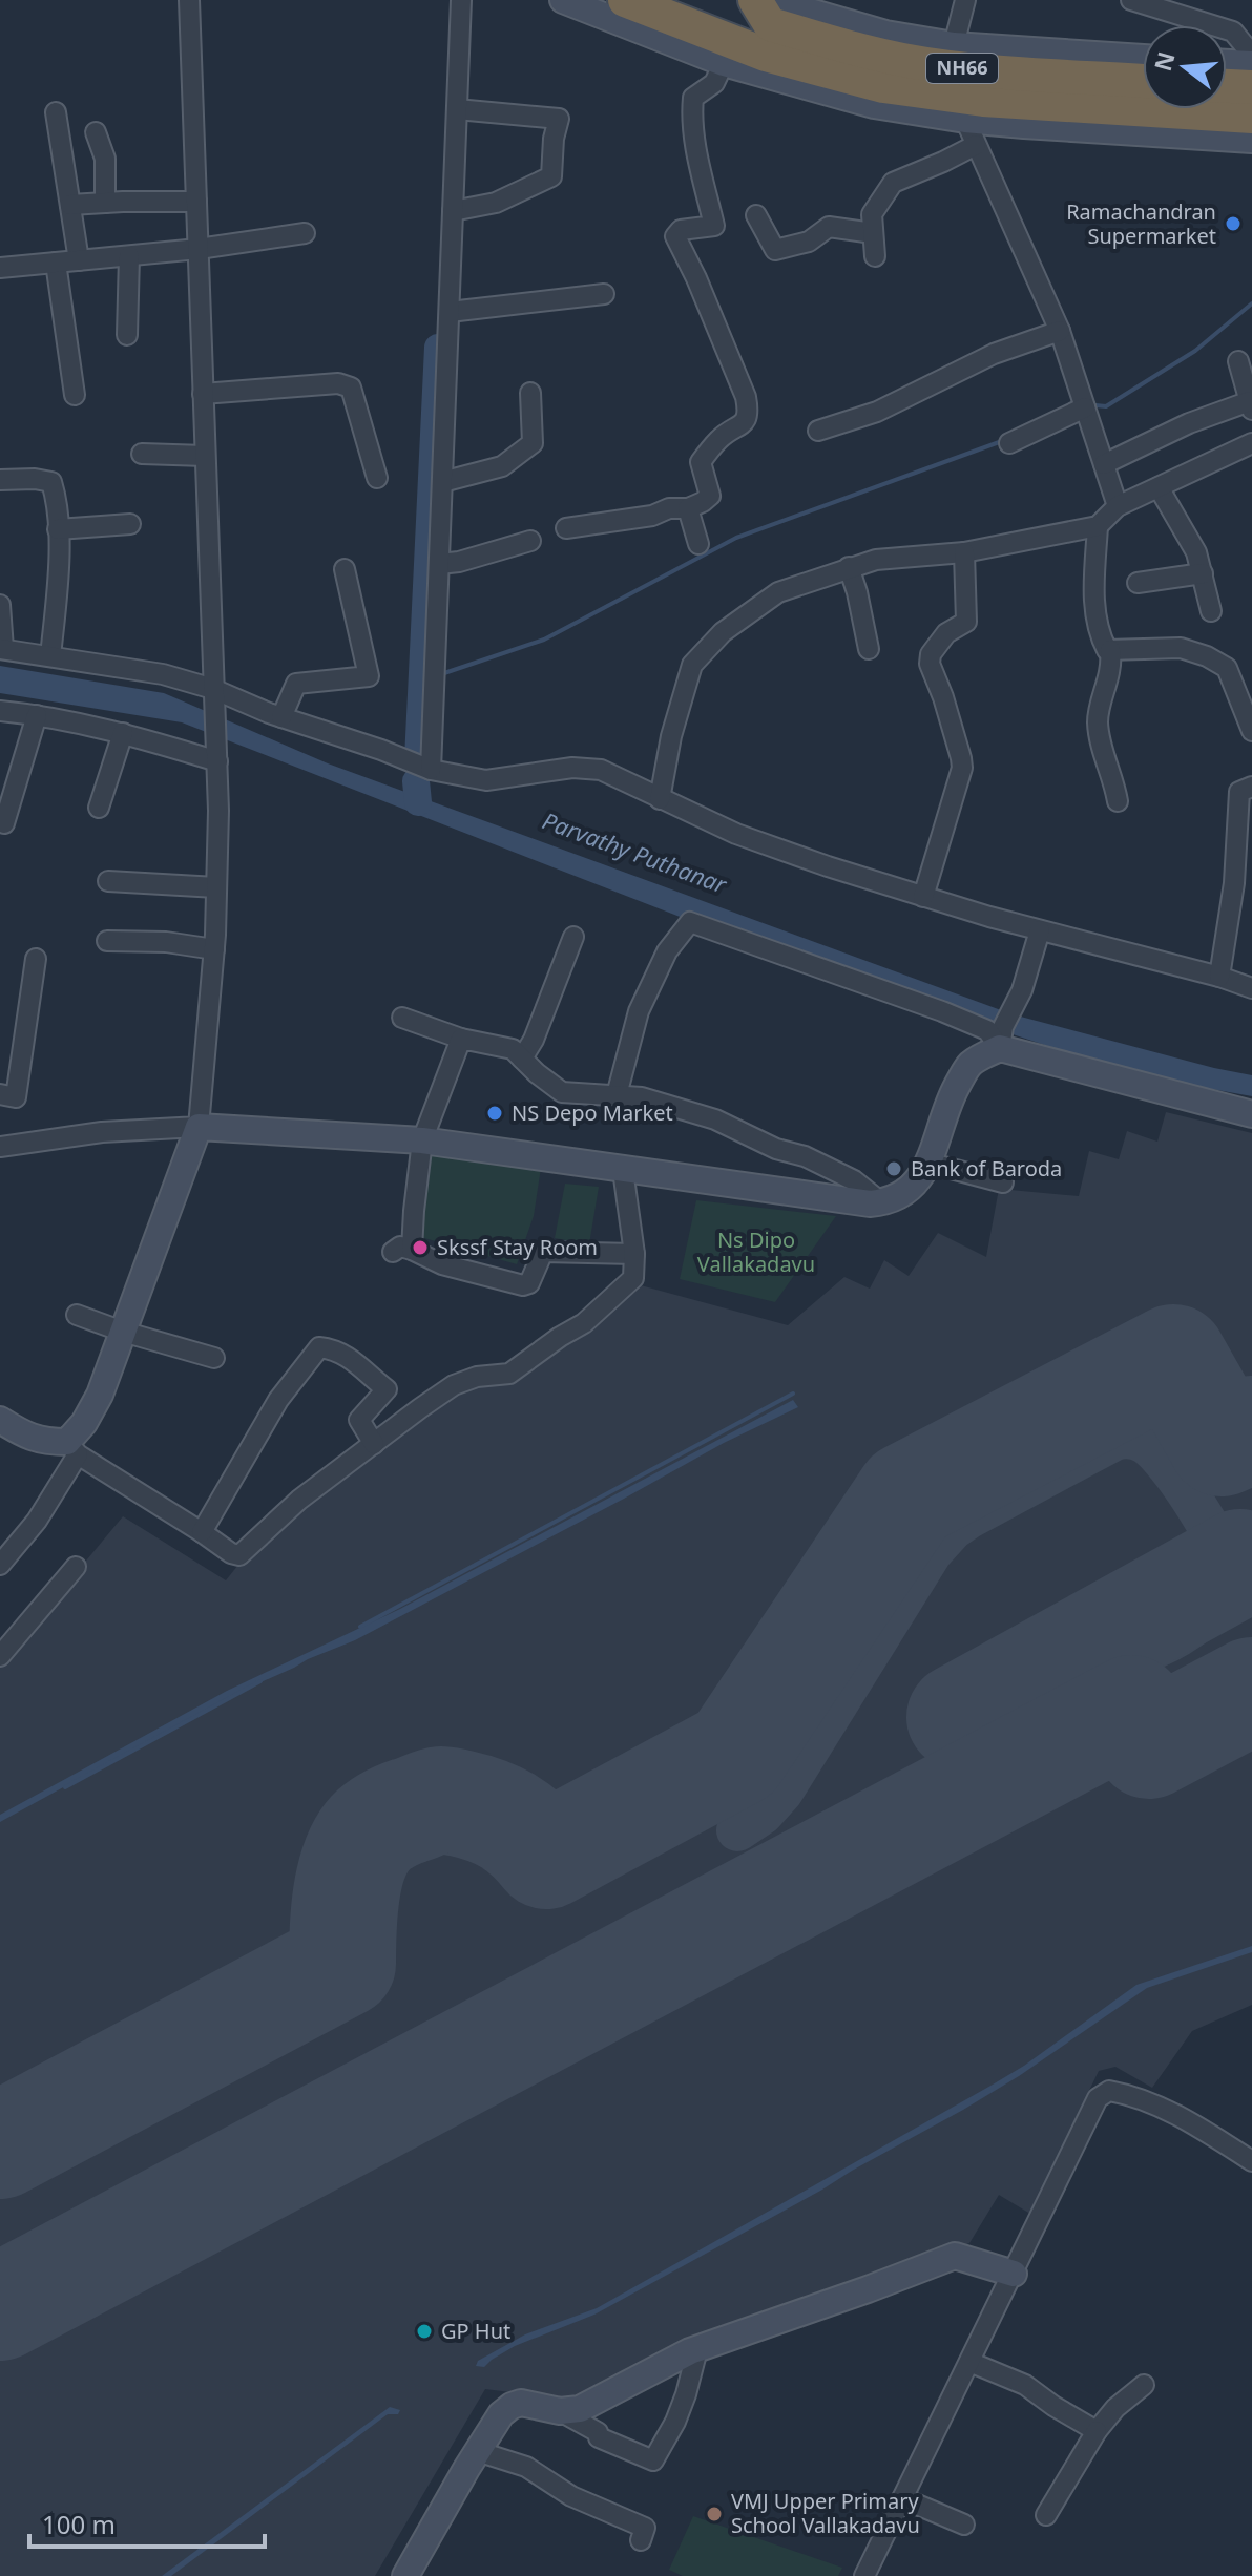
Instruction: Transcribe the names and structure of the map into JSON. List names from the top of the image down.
{
  "streets": {
    "highway": ["NH66"]
  },
  "water": ["Parvathy Puthanar"],
  "parks": ["Ns Dipo Vallakadavu"],
  "places": [
    "Ramachandran Supermarket",
    "NS Depo Market",
    "Bank of Baroda",
    "Skssf Stay Room",
    "GP Hut",
    "VMJ Upper Primary School Vallakadavu"
  ],
  "scale_bar": "100 m",
  "north": "left"
}
